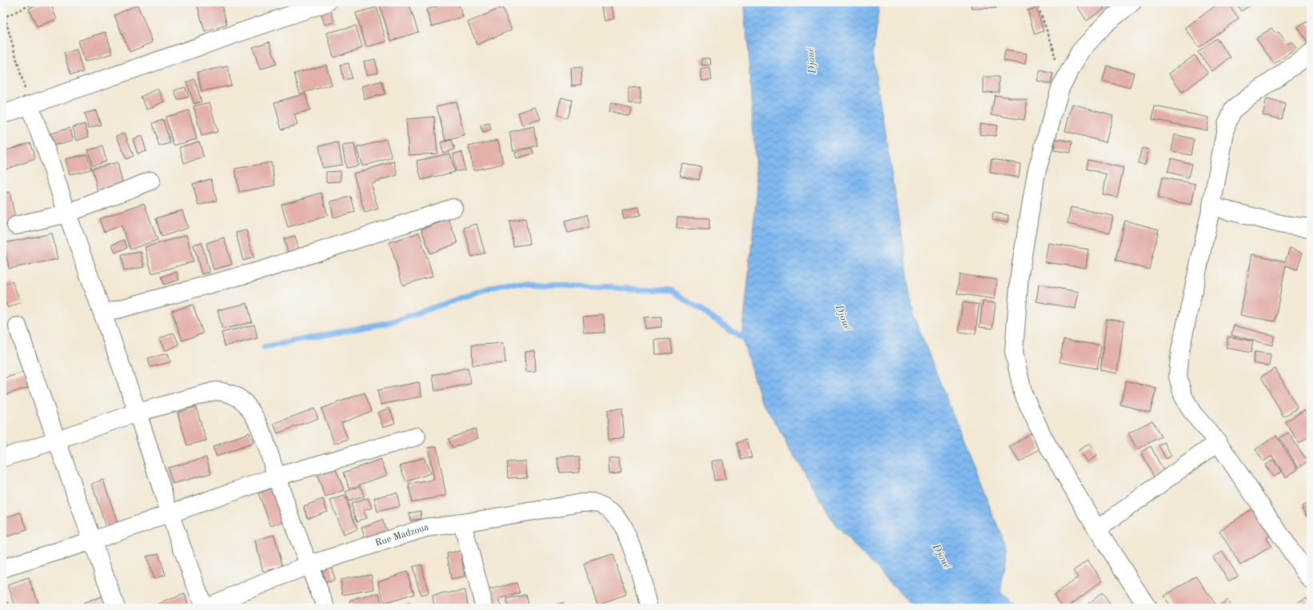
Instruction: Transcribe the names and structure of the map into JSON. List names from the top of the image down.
{
  "streets": {
    "street": ["Rue Madzoua"]
  },
  "water": ["Djoué"]
}
